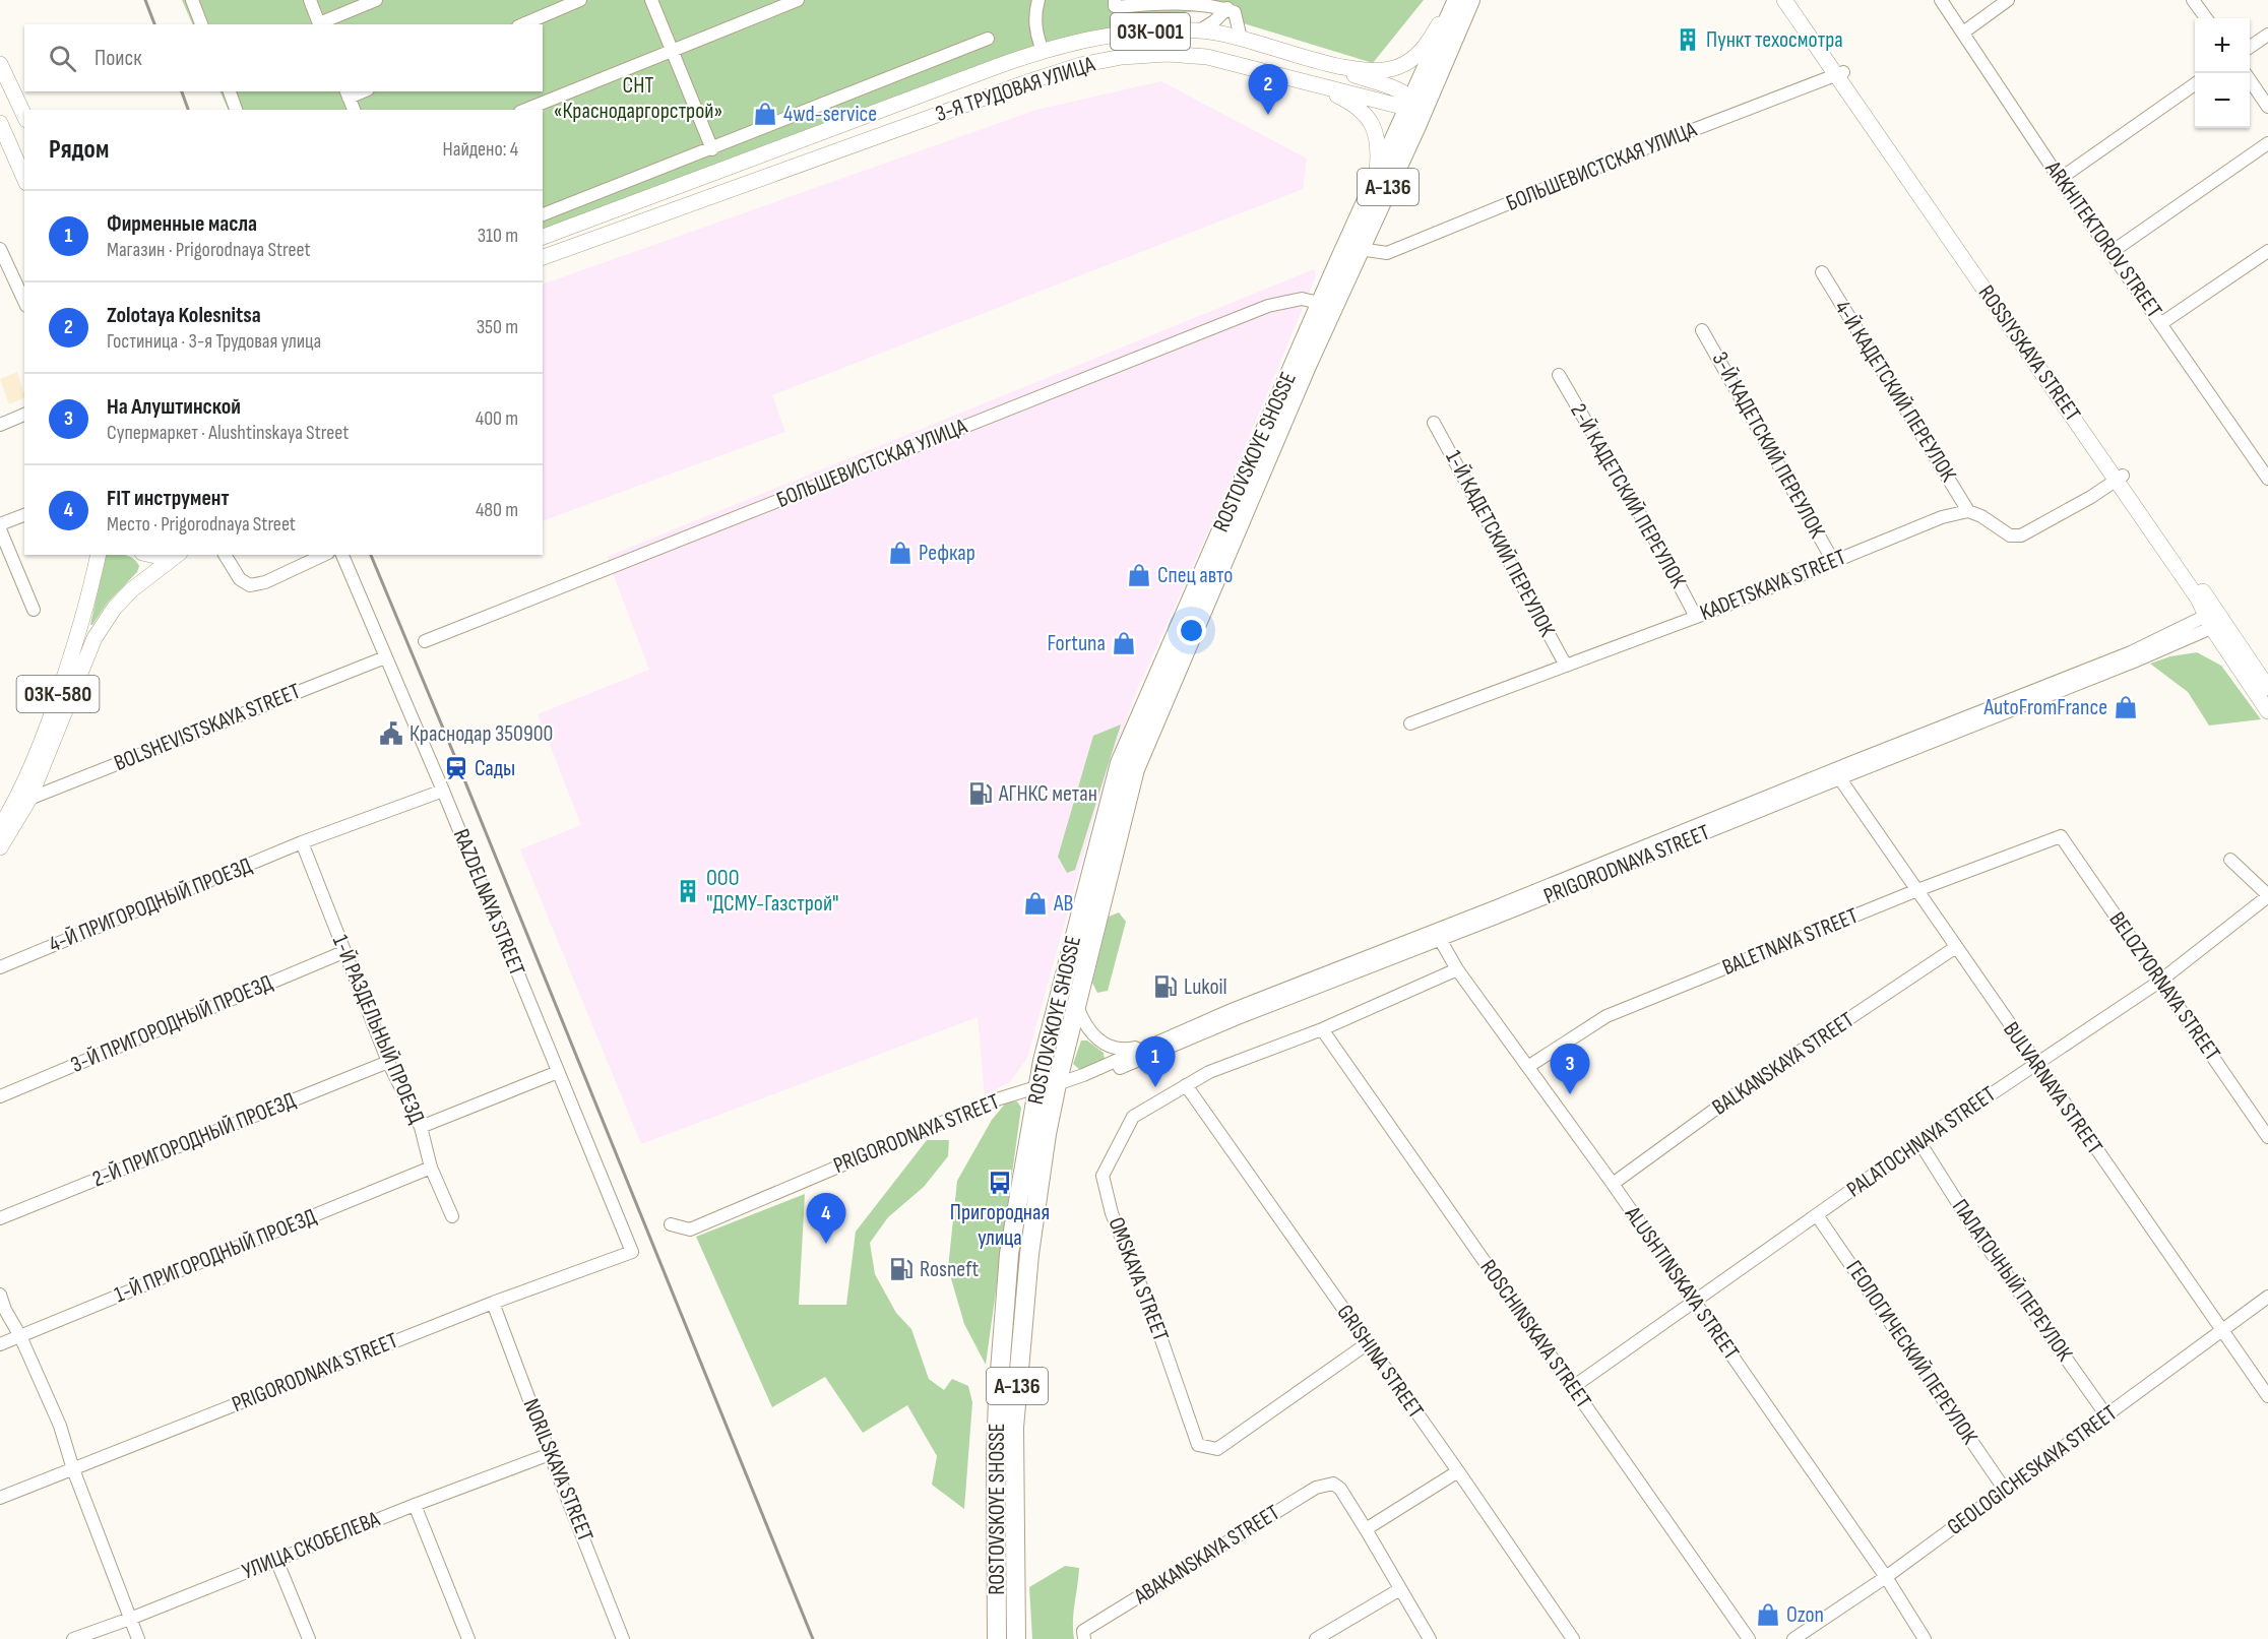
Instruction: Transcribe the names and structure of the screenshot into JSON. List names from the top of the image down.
{
  "streets": {
    "highway": ["А-136", "ROSTOVSKOYE SHOSSE"],
    "main road": [
      "03К-001",
      "3-Я ТРУДОВАЯ УЛИЦА",
      "ROSSIYSKAYA STREET",
      "03К-580"
    ],
    "street": [
      "БОЛЬШЕВИСТСКАЯ УЛИЦА",
      "ARKHITEKTOROV STREET",
      "4-Й КАДЕТСКИЙ ПЕРЕУЛОК",
      "3-Й КАДЕТСКИЙ ПЕРЕУЛОК",
      "2-Й КАДЕТСКИЙ ПЕРЕУЛОК",
      "1-Й КАДЕТСКИЙ ПЕРЕУЛОК",
      "KADETSKAYA STREET",
      "BOLSHEVISTSKAYA STREET",
      "PRIGORODNAYA STREET",
      "RAZDELNAYA STREET",
      "4-Й ПРИГОРОДНЫЙ ПРОЕЗД",
      "BALETNAYA STREET",
      "BELOZYORNAYA STREET",
      "3-Й ПРИГОРОДНЫЙ ПРОЕЗД",
      "1-Й РАЗДЕЛЬНЫЙ ПРОЕЗД",
      "BALKANSKAYA STREET",
      "BULVARNAYA STREET",
      "2-Й ПРИГОРОДНЫЙ ПРОЕЗД",
      "PALATOCHNAYA STREET",
      "1-Й ПРИГОРОДНЫЙ ПРОЕЗД",
      "OMSKAYA STREET",
      "ПАЛАТОЧНЫЙ ПЕРЕУЛОК",
      "ALUSHTINSKAYA STREET",
      "ROSCHINSKAYA STREET",
      "ГЕОЛОГИЧЕСКИЙ ПЕРЕУЛОК",
      "GRISHINA STREET",
      "NORILSKAYA STREET",
      "GEOLOGICHESKAYA STREET",
      "УЛИЦА СКОБЕЛЕВА",
      "ABAKANSKAYA STREET"
    ]
  },
  "crossings": [
    ["03К-001", "3-Я ТРУДОВАЯ УЛИЦА"],
    ["03К-001", "А-136"],
    ["03К-001", "ROSTOVSKOYE SHOSSE"],
    ["3-Я ТРУДОВАЯ УЛИЦА", "А-136"],
    ["3-Я ТРУДОВАЯ УЛИЦА", "ROSTOVSKOYE SHOSSE"],
    ["БОЛЬШЕВИСТСКАЯ УЛИЦА", "ROSSIYSKAYA STREET"],
    ["БОЛЬШЕВИСТСКАЯ УЛИЦА", "ROSTOVSKOYE SHOSSE"],
    ["А-136", "ROSTOVSKOYE SHOSSE"],
    ["ROSSIYSKAYA STREET", "PRIGORODNAYA STREET"],
    ["4-Й КАДЕТСКИЙ ПЕРЕУЛОК", "KADETSKAYA STREET"],
    ["3-Й КАДЕТСКИЙ ПЕРЕУЛОК", "KADETSKAYA STREET"],
    ["ROSTOVSKOYE SHOSSE", "PRIGORODNAYA STREET"],
    ["2-Й КАДЕТСКИЙ ПЕРЕУЛОК", "KADETSKAYA STREET"],
    ["1-Й КАДЕТСКИЙ ПЕРЕУЛОК", "KADETSKAYA STREET"],
    ["03К-580", "BOLSHEVISTSKAYA STREET"],
    ["BOLSHEVISTSKAYA STREET", "RAZDELNAYA STREET"],
    ["PRIGORODNAYA STREET", "RAZDELNAYA STREET"],
    ["PRIGORODNAYA STREET", "BULVARNAYA STREET"],
    ["PRIGORODNAYA STREET", "ALUSHTINSKAYA STREET"],
    ["PRIGORODNAYA STREET", "NORILSKAYA STREET"],
    ["RAZDELNAYA STREET", "4-Й ПРИГОРОДНЫЙ ПРОЕЗД"],
    ["4-Й ПРИГОРОДНЫЙ ПРОЕЗД", "1-Й РАЗДЕЛЬНЫЙ ПРОЕЗД"],
    ["BALETNAYA STREET", "BELOZYORNAYA STREET"],
    ["BALETNAYA STREET", "BULVARNAYA STREET"],
    ["BALETNAYA STREET", "ALUSHTINSKAYA STREET"],
    ["BELOZYORNAYA STREET", "PALATOCHNAYA STREET"],
    ["3-Й ПРИГОРОДНЫЙ ПРОЕЗД", "1-Й РАЗДЕЛЬНЫЙ ПРОЕЗД"],
    ["1-Й РАЗДЕЛЬНЫЙ ПРОЕЗД", "2-Й ПРИГОРОДНЫЙ ПРОЕЗД"],
    ["1-Й РАЗДЕЛЬНЫЙ ПРОЕЗД", "1-Й ПРИГОРОДНЫЙ ПРОЕЗД"],
    ["BALKANSKAYA STREET", "BULVARNAYA STREET"],
    ["BALKANSKAYA STREET", "ALUSHTINSKAYA STREET"],
    ["BULVARNAYA STREET", "PALATOCHNAYA STREET"],
    ["BULVARNAYA STREET", "GEOLOGICHESKAYA STREET"],
    ["PALATOCHNAYA STREET", "ПАЛАТОЧНЫЙ ПЕРЕУЛОК"],
    ["PALATOCHNAYA STREET", "ALUSHTINSKAYA STREET"],
    ["PALATOCHNAYA STREET", "ROSCHINSKAYA STREET"],
    ["PALATOCHNAYA STREET", "ГЕОЛОГИЧЕСКИЙ ПЕРЕУЛОК"],
    ["OMSKAYA STREET", "GRISHINA STREET"],
    ["ПАЛАТОЧНЫЙ ПЕРЕУЛОК", "GEOLOGICHESKAYA STREET"],
    ["ALUSHTINSKAYA STREET", "GEOLOGICHESKAYA STREET"],
    ["ГЕОЛОГИЧЕСКИЙ ПЕРЕУЛОК", "GEOLOGICHESKAYA STREET"],
    ["NORILSKAYA STREET", "УЛИЦА СКОБЕЛЕВА"]
  ],
  "parks": ["СНТ «Краснодаргорстрой»"],
  "places": {
    "building": ["Пункт техосмотра", "ООО \"ДСМУ-Газстрой\""],
    "shop": [
      "4wd-service",
      "Рефкар",
      "Спец авто",
      "Fortuna",
      "AutoFromFrance",
      "АВ",
      "Ozon"
    ],
    "public building": ["Краснодар 350900"],
    "station": ["Сады"],
    "fuel station": ["АГНКС метан", "Lukoil", "Rosneft"],
    "bus stop": ["Пригородная улица"]
  },
  "page": {
    "map_buttons": ["+", "−"],
    "search": "Поиск",
    "pins": [
      "2",
      "1",
      "3",
      "4"
    ],
    "heading": ["Рядом", "Найдено: 4"],
    "list": [
      {
        "mark": "1",
        "name": "Фирменные масла",
        "note": "Магазин · Prigorodnaya Street",
        "value": "310 m"
      },
      {
        "mark": "2",
        "name": "Zolotaya Kolesnitsa",
        "note": "Гостиница · 3-я Трудовая улица",
        "value": "350 m"
      },
      {
        "mark": "3",
        "name": "На Алуштинской",
        "note": "Супермаркет · Alushtinskaya Street",
        "value": "400 m"
      },
      {
        "mark": "4",
        "name": "FIT инструмент",
        "note": "Место · Prigorodnaya Street",
        "value": "480 m"
      }
    ]
  }
}
